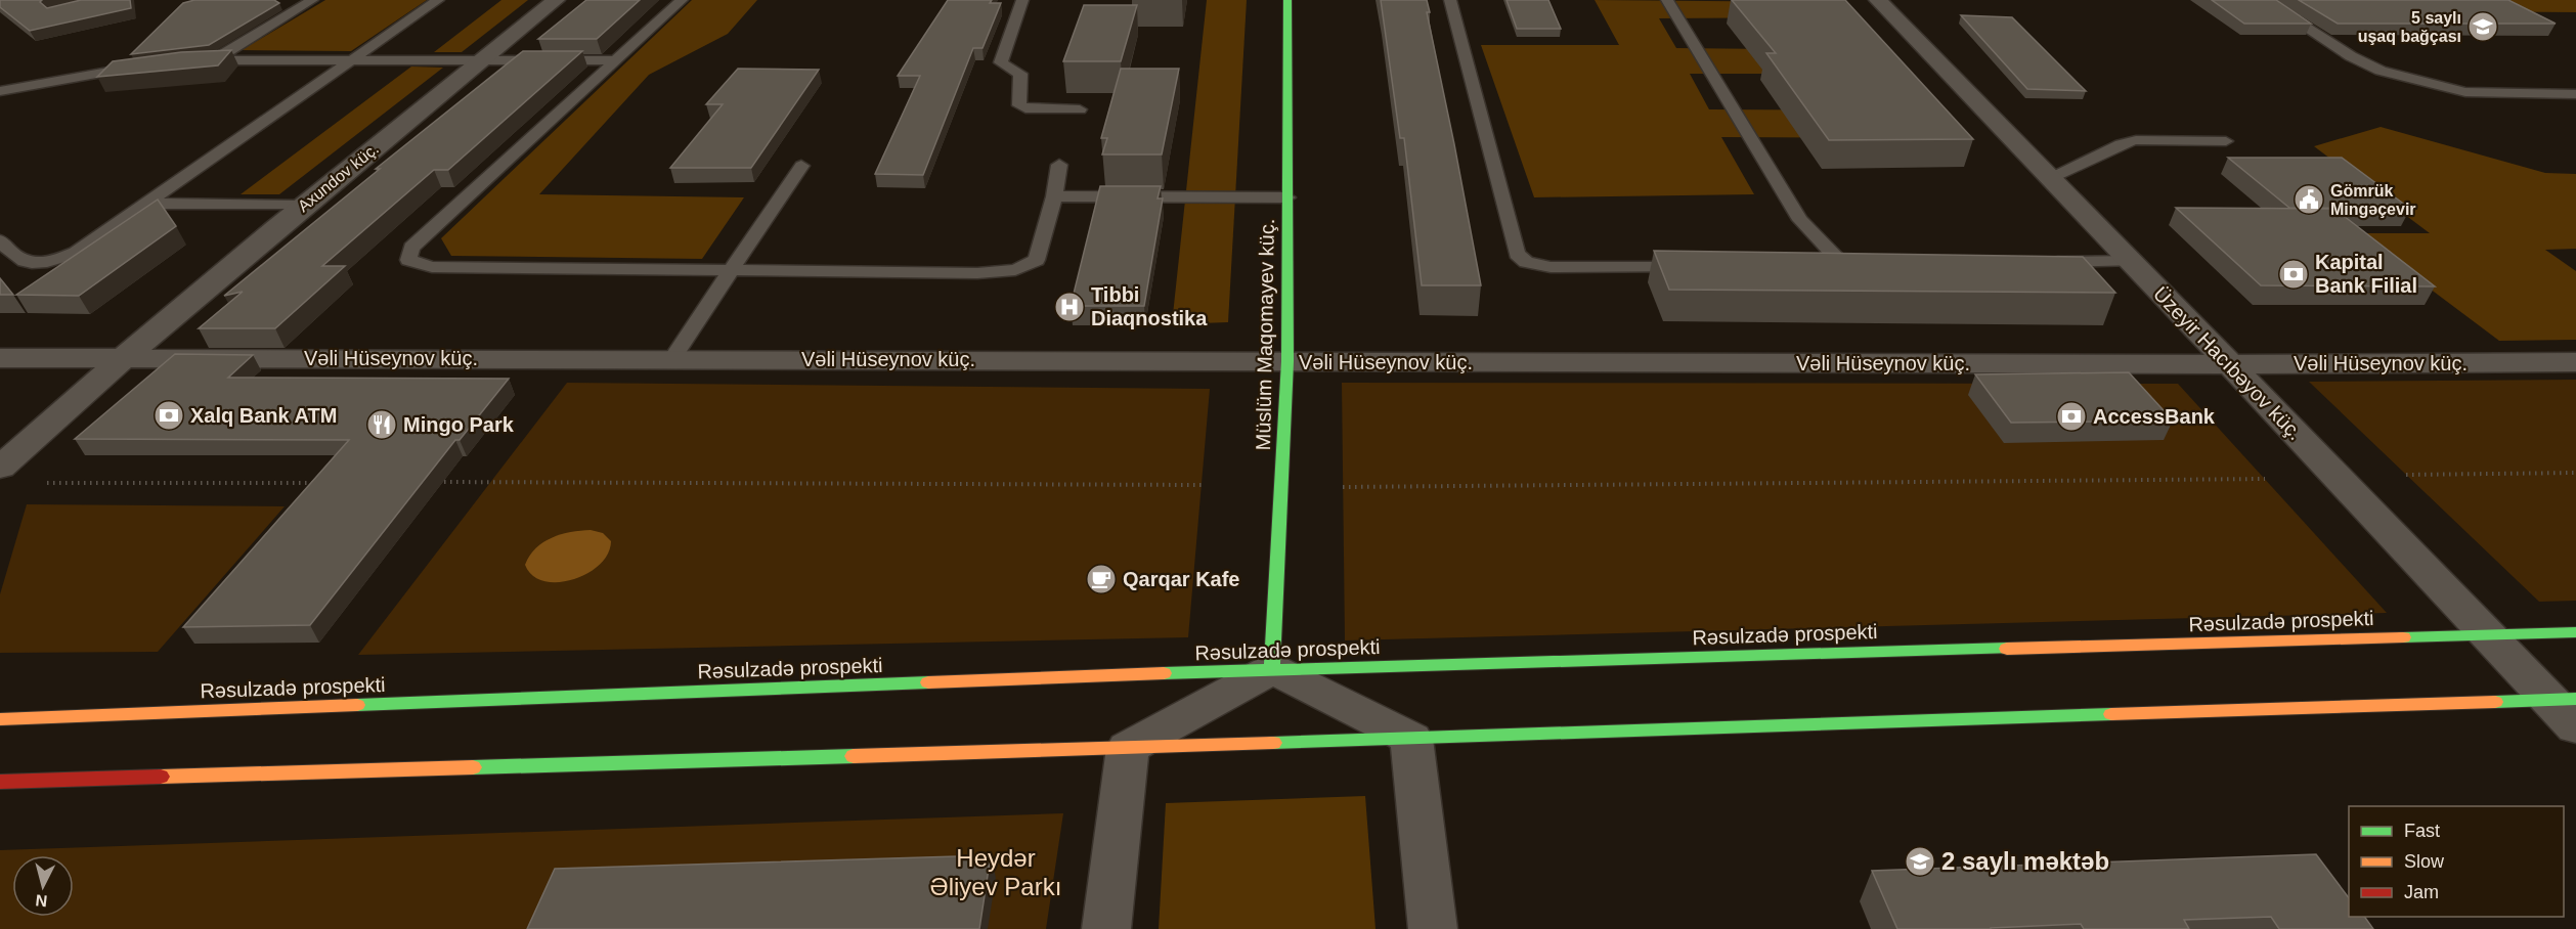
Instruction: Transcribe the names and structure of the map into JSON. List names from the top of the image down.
{
  "streets": {
    "main road": ["Müslüm Maqomayev küç.", "Rəsulzadə prospekti"],
    "street": ["Axundov küç.", "Vəli Hüseynov küç.", "Üzeyir Hacıbəyov küç."]
  },
  "crossings": [
    ["Axundov küç.", "Vəli Hüseynov küç."],
    ["Müslüm Maqomayev küç.", "Vəli Hüseynov küç."],
    ["Müslüm Maqomayev küç.", "Rəsulzadə prospekti"],
    ["Vəli Hüseynov küç.", "Üzeyir Hacıbəyov küç."],
    ["Üzeyir Hacıbəyov küç.", "Rəsulzadə prospekti"]
  ],
  "parks": ["Heydər Əliyev Parkı"],
  "places": {
    "school or university": ["5 saylı uşaq bağçası", "2 saylı məktəb"],
    "public building": ["Gömrük Mingəçevir"],
    "bank": ["Kapital Bank Filial", "Xalq Bank ATM", "AccessBank"],
    "hospital": ["Tibbi Diaqnostika"],
    "restaurant": ["Mingo Park"],
    "cafe": ["Qarqar Kafe"]
  },
  "legend": ["Fast", "Slow", "Jam"],
  "north": "bottom"
}
